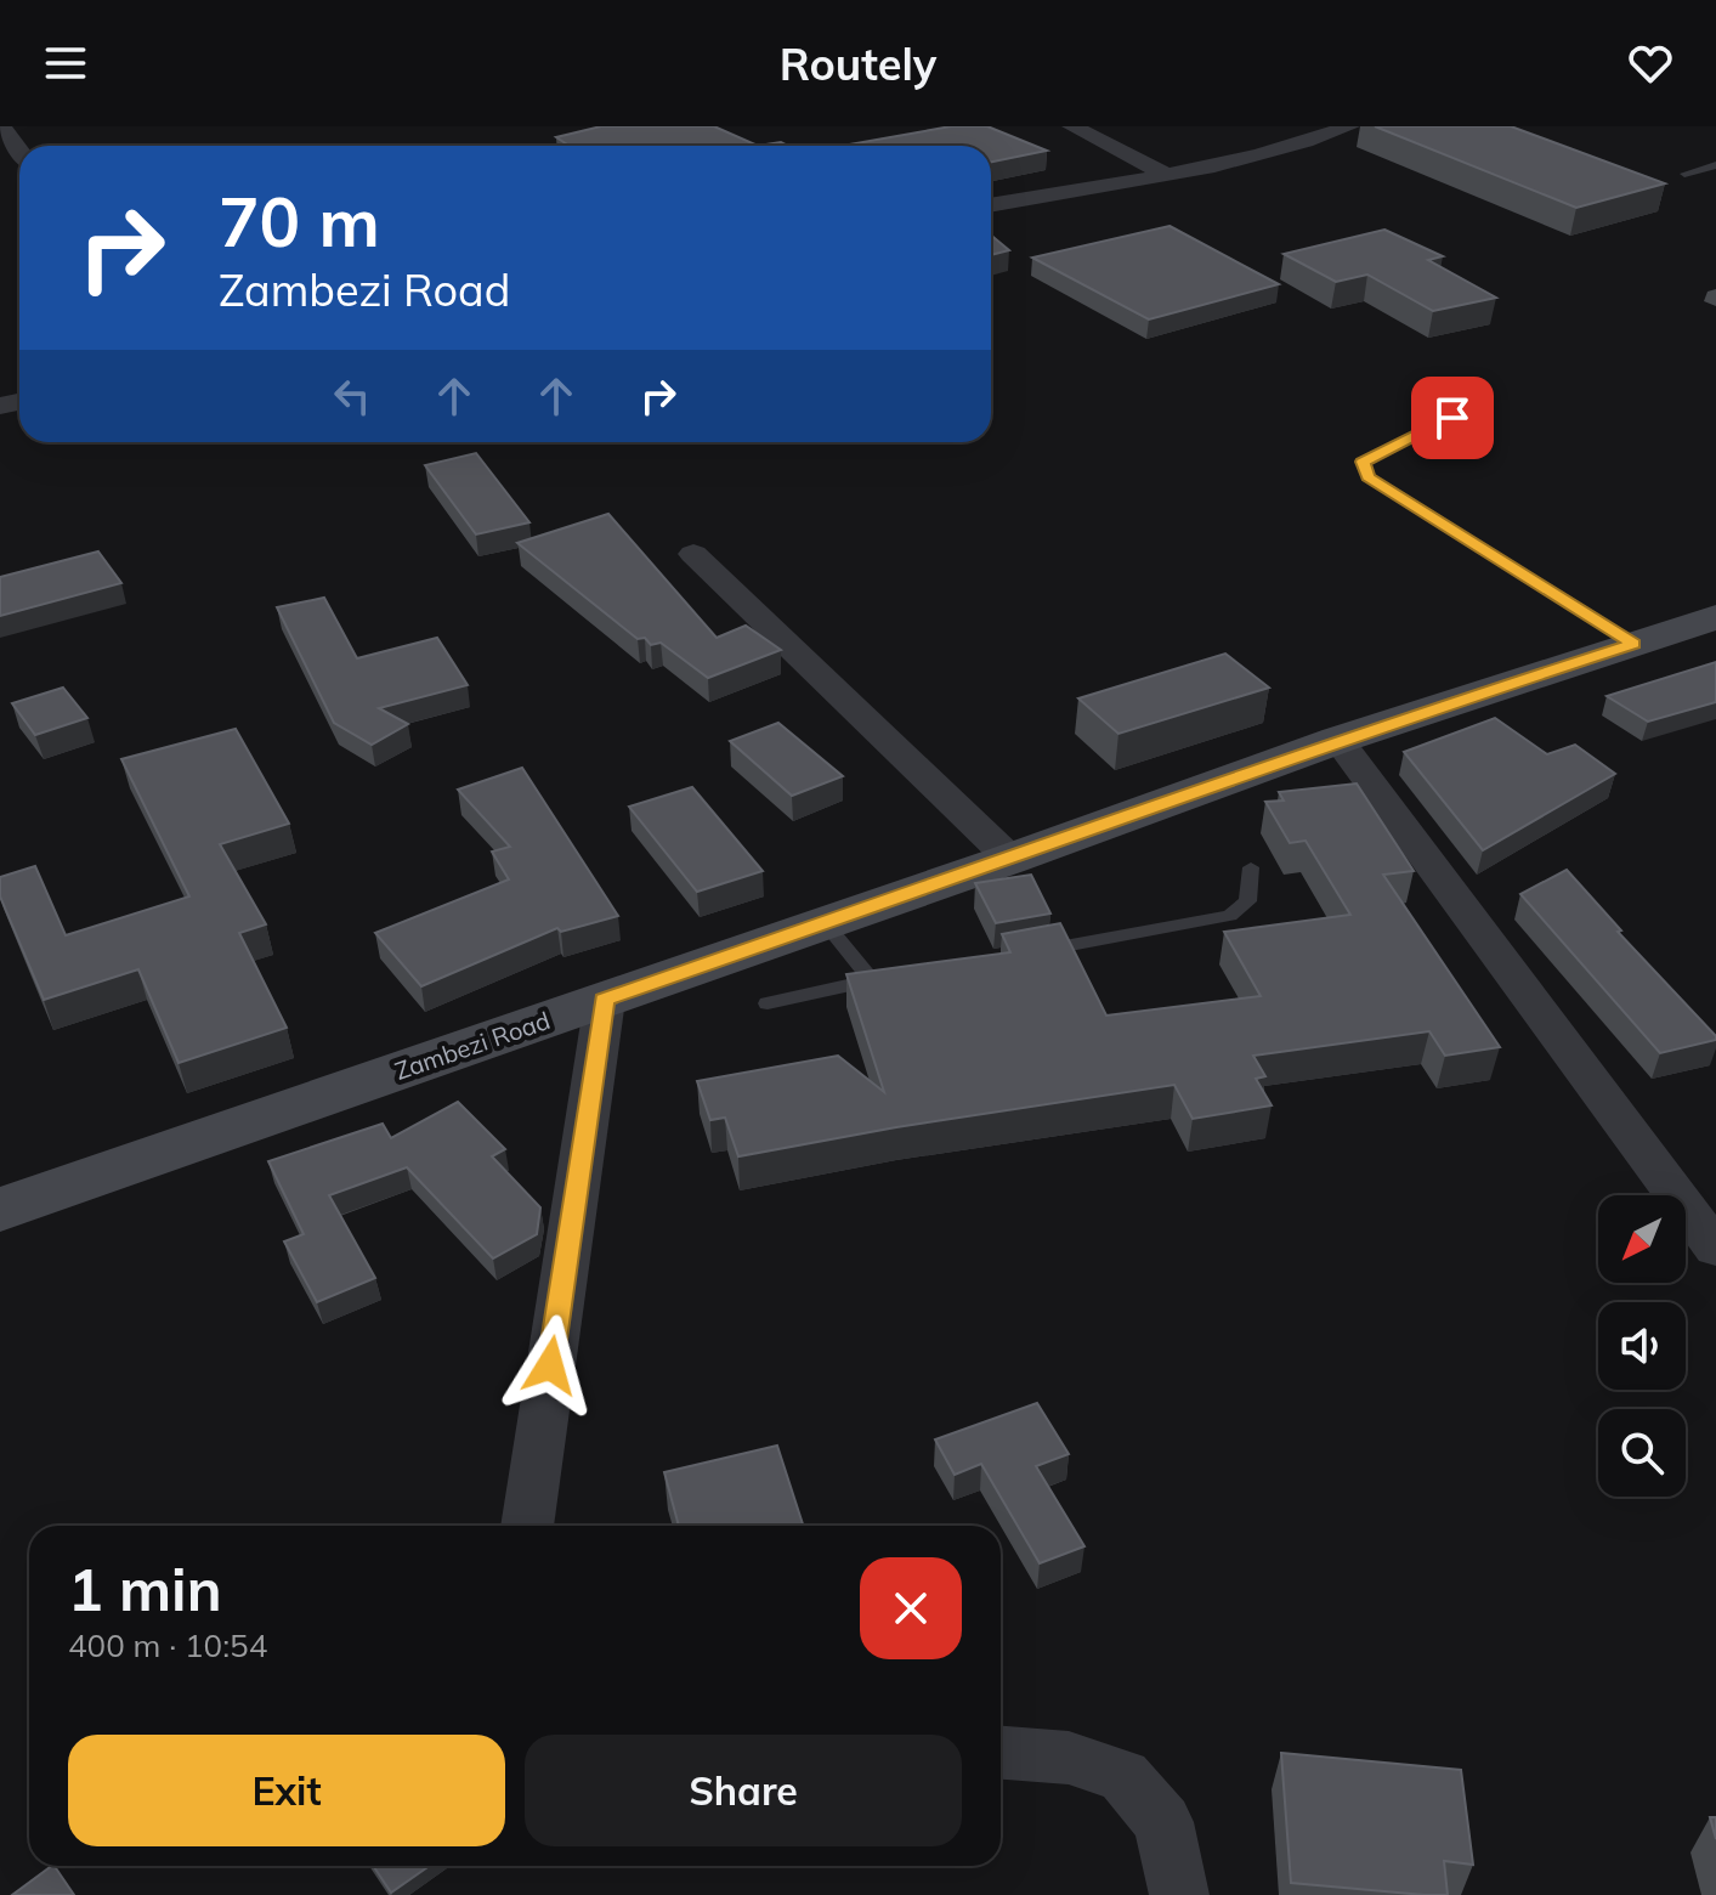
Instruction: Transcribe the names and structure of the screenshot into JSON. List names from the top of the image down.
{
  "streets": {
    "main road": ["Zambezi Road"]
  },
  "north": "bottom left",
  "page": {
    "header": "Routely",
    "turn": ["70 m", "Zambezi Road"],
    "heading": ["1 min", "400 m · 10:54"],
    "buttons": ["Exit", "Share"]
  }
}
